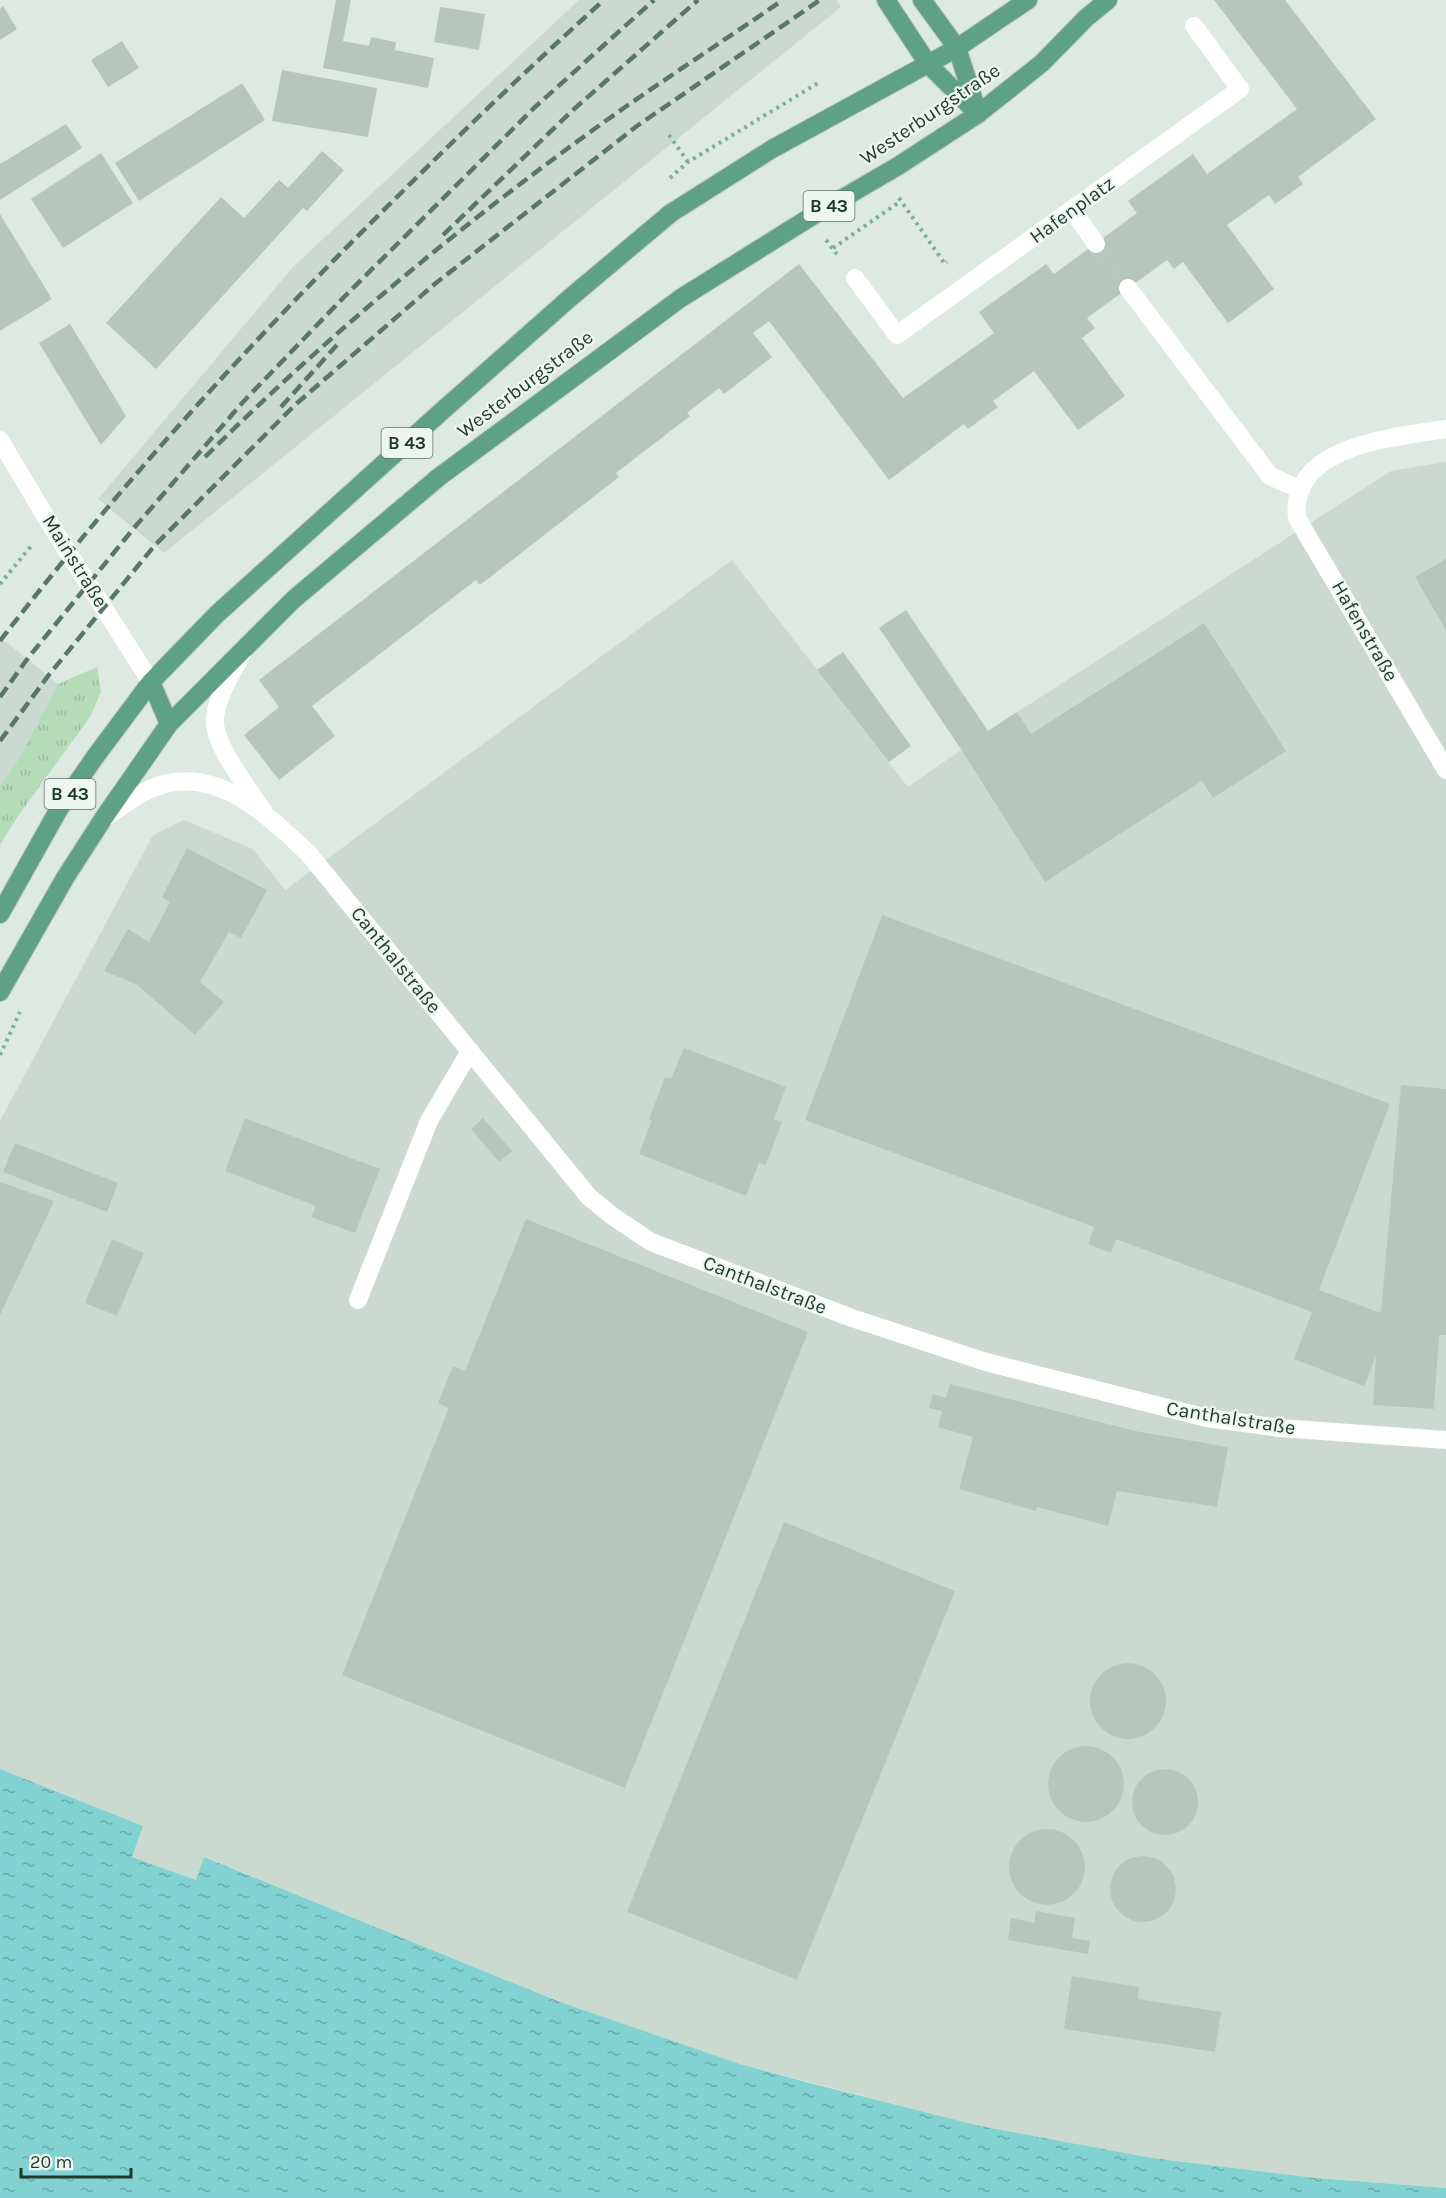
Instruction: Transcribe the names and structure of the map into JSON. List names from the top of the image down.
{
  "streets": {
    "main road": ["Westerburgstraße", "B 43"],
    "street": [
      "Hafenplatz",
      "Mainstraße",
      "Hafenstraße",
      "Canthalstraße"
    ]
  },
  "crossings": [
    ["Westerburgstraße", "Mainstraße"],
    ["Westerburgstraße", "Canthalstraße"]
  ],
  "scale_bar": "20 m"
}
